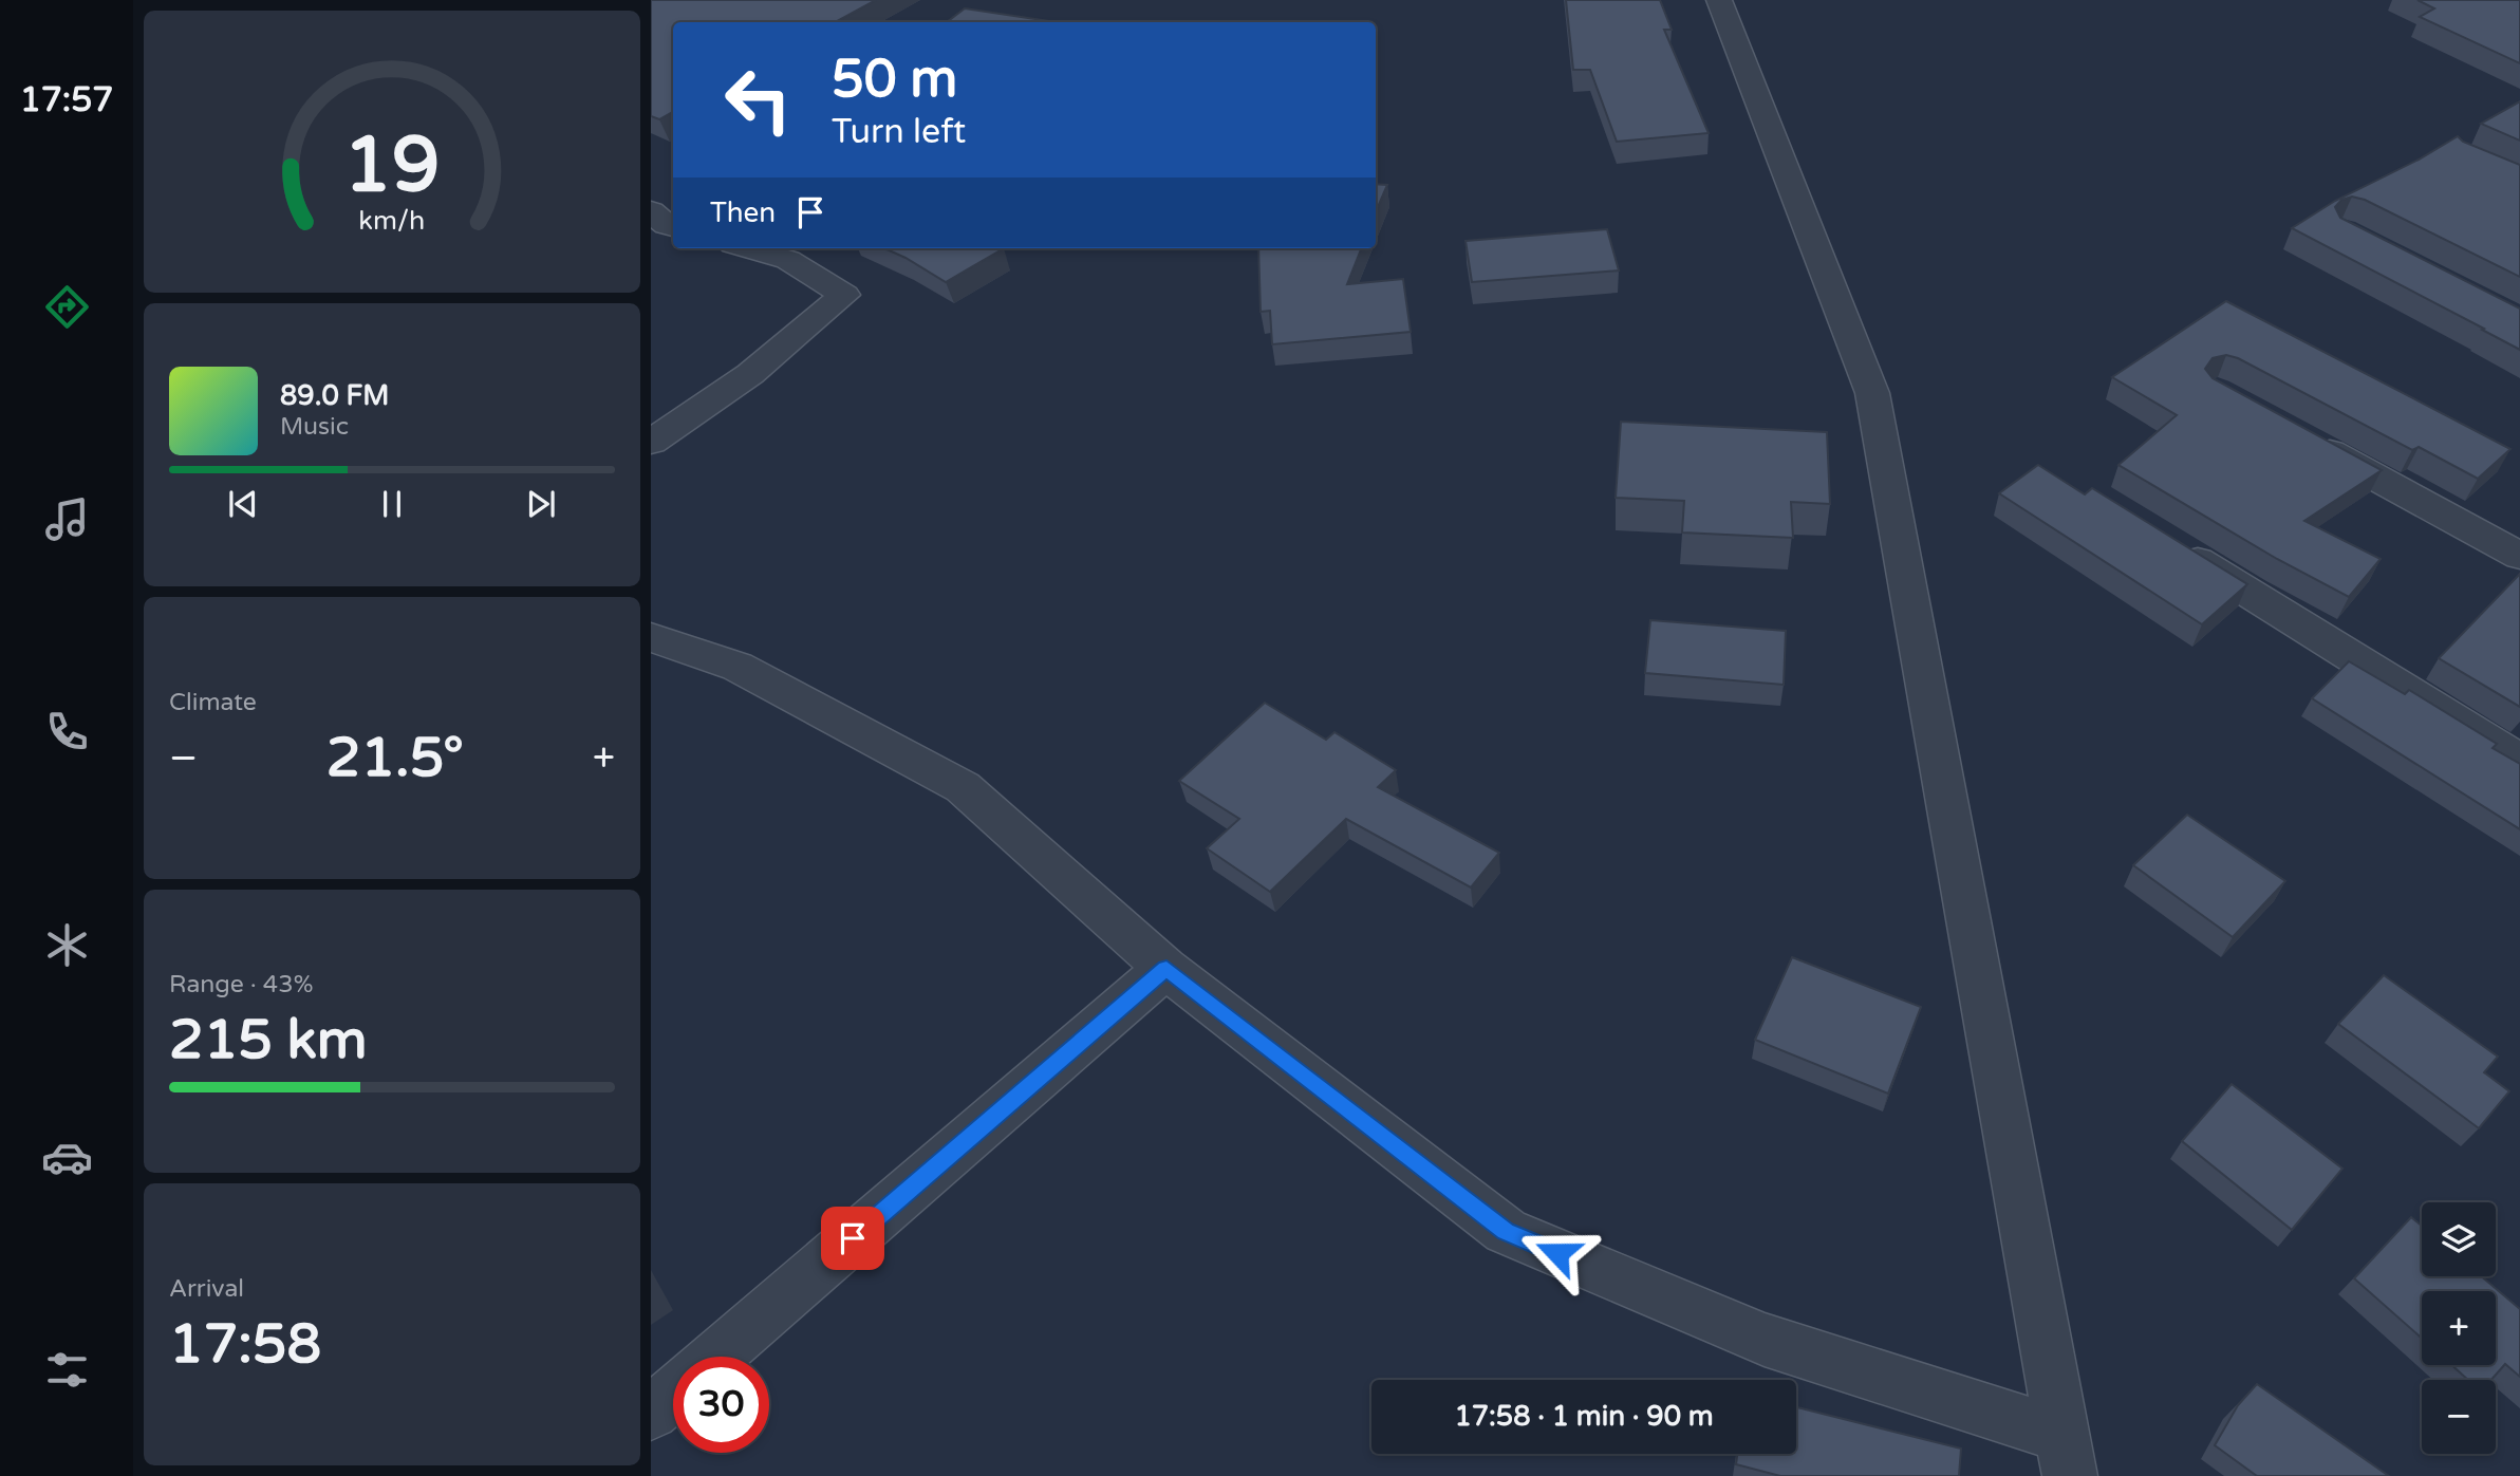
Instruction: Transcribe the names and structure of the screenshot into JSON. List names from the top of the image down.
{
  "page": {
    "tabs": "17:57",
    "turn": ["50 m", "Turn left"],
    "then": "Then",
    "song": ["89.0 FM", "Music"],
    "tile": [
      "Climate",
      ["Range · 43%", "215 km"],
      ["Arrival", "17:58"]
    ],
    "heat": ["−", "21.5°", "+"],
    "map_buttons": ["+", "−"],
    "limit": "30",
    "trip": "17:58 · 1 min · 90 m",
    "gauge": ["19", "km/h"]
  }
}
